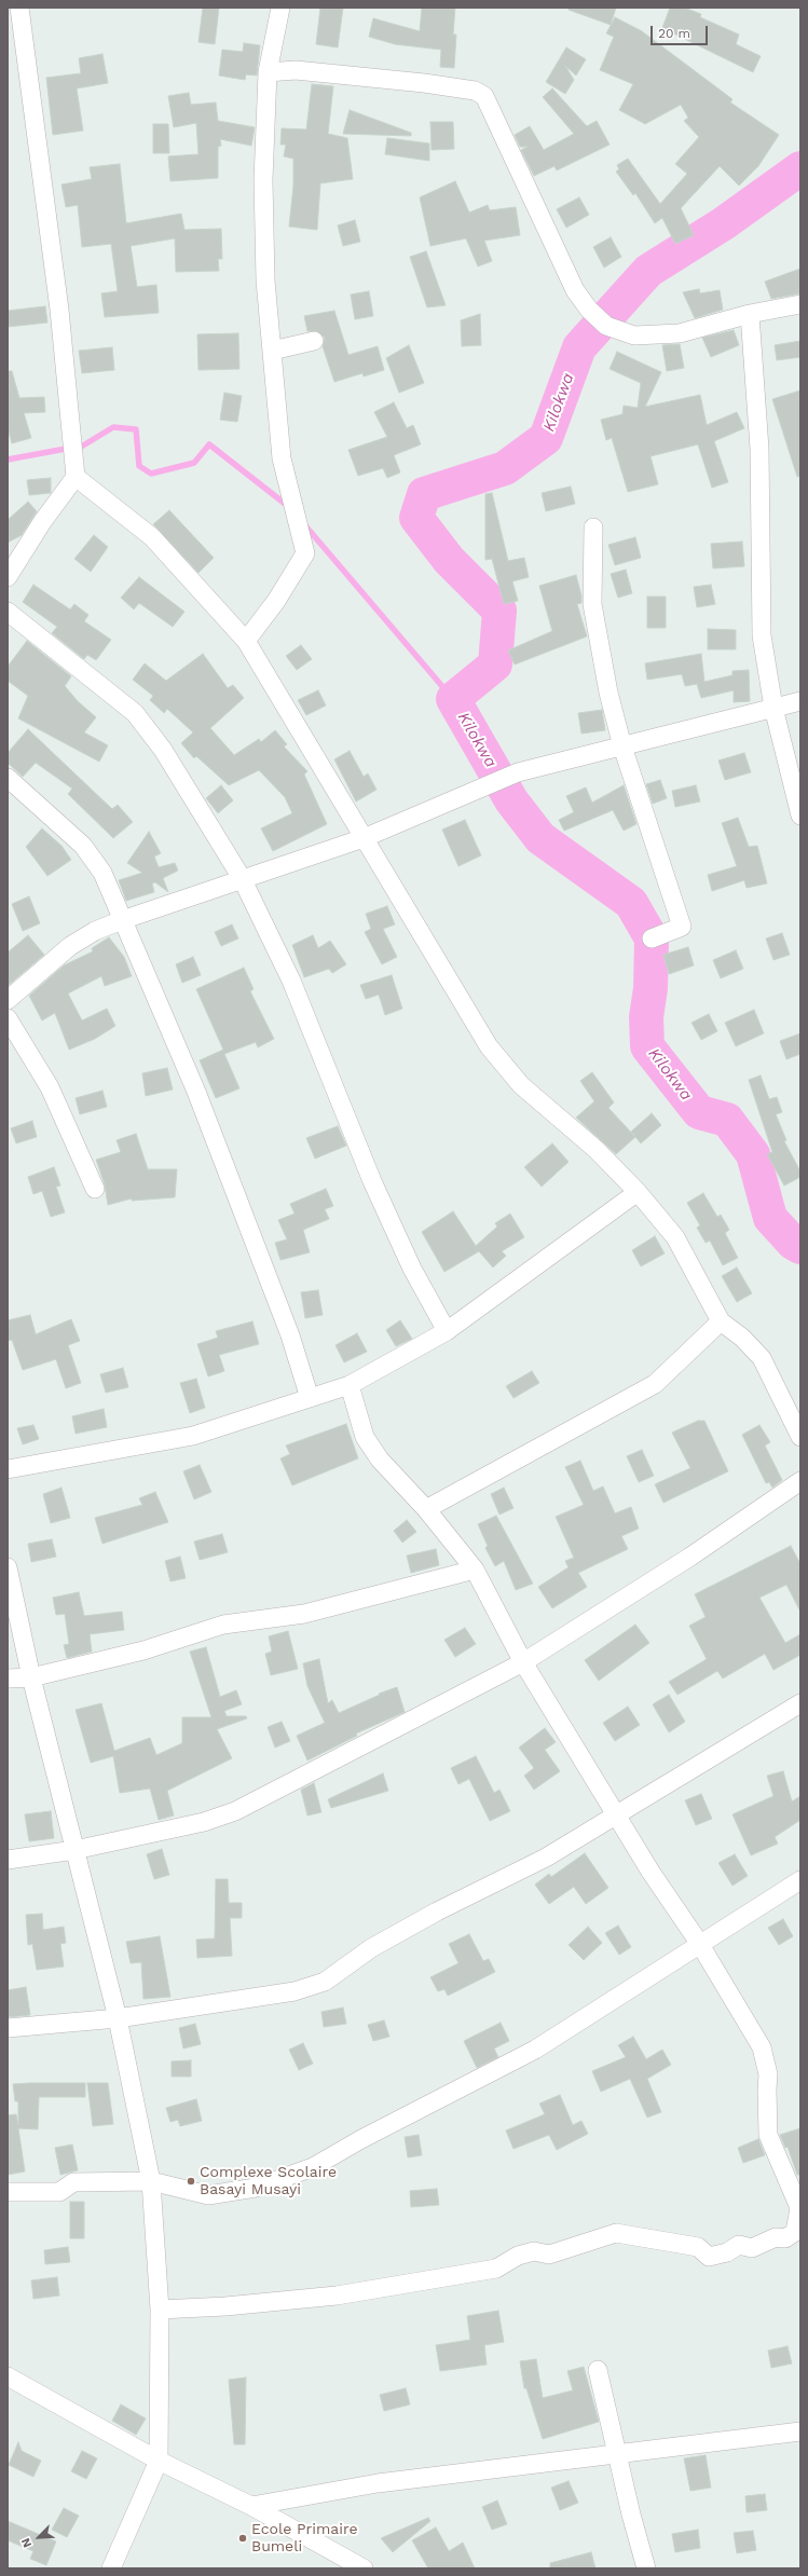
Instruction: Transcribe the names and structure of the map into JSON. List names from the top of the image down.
{
  "water": ["Kilokwa"],
  "places": ["Complexe Scolaire Basayi Musayi", "Ecole Primaire Bumeli"],
  "scale_bar": "20 m",
  "north": "bottom left"
}
